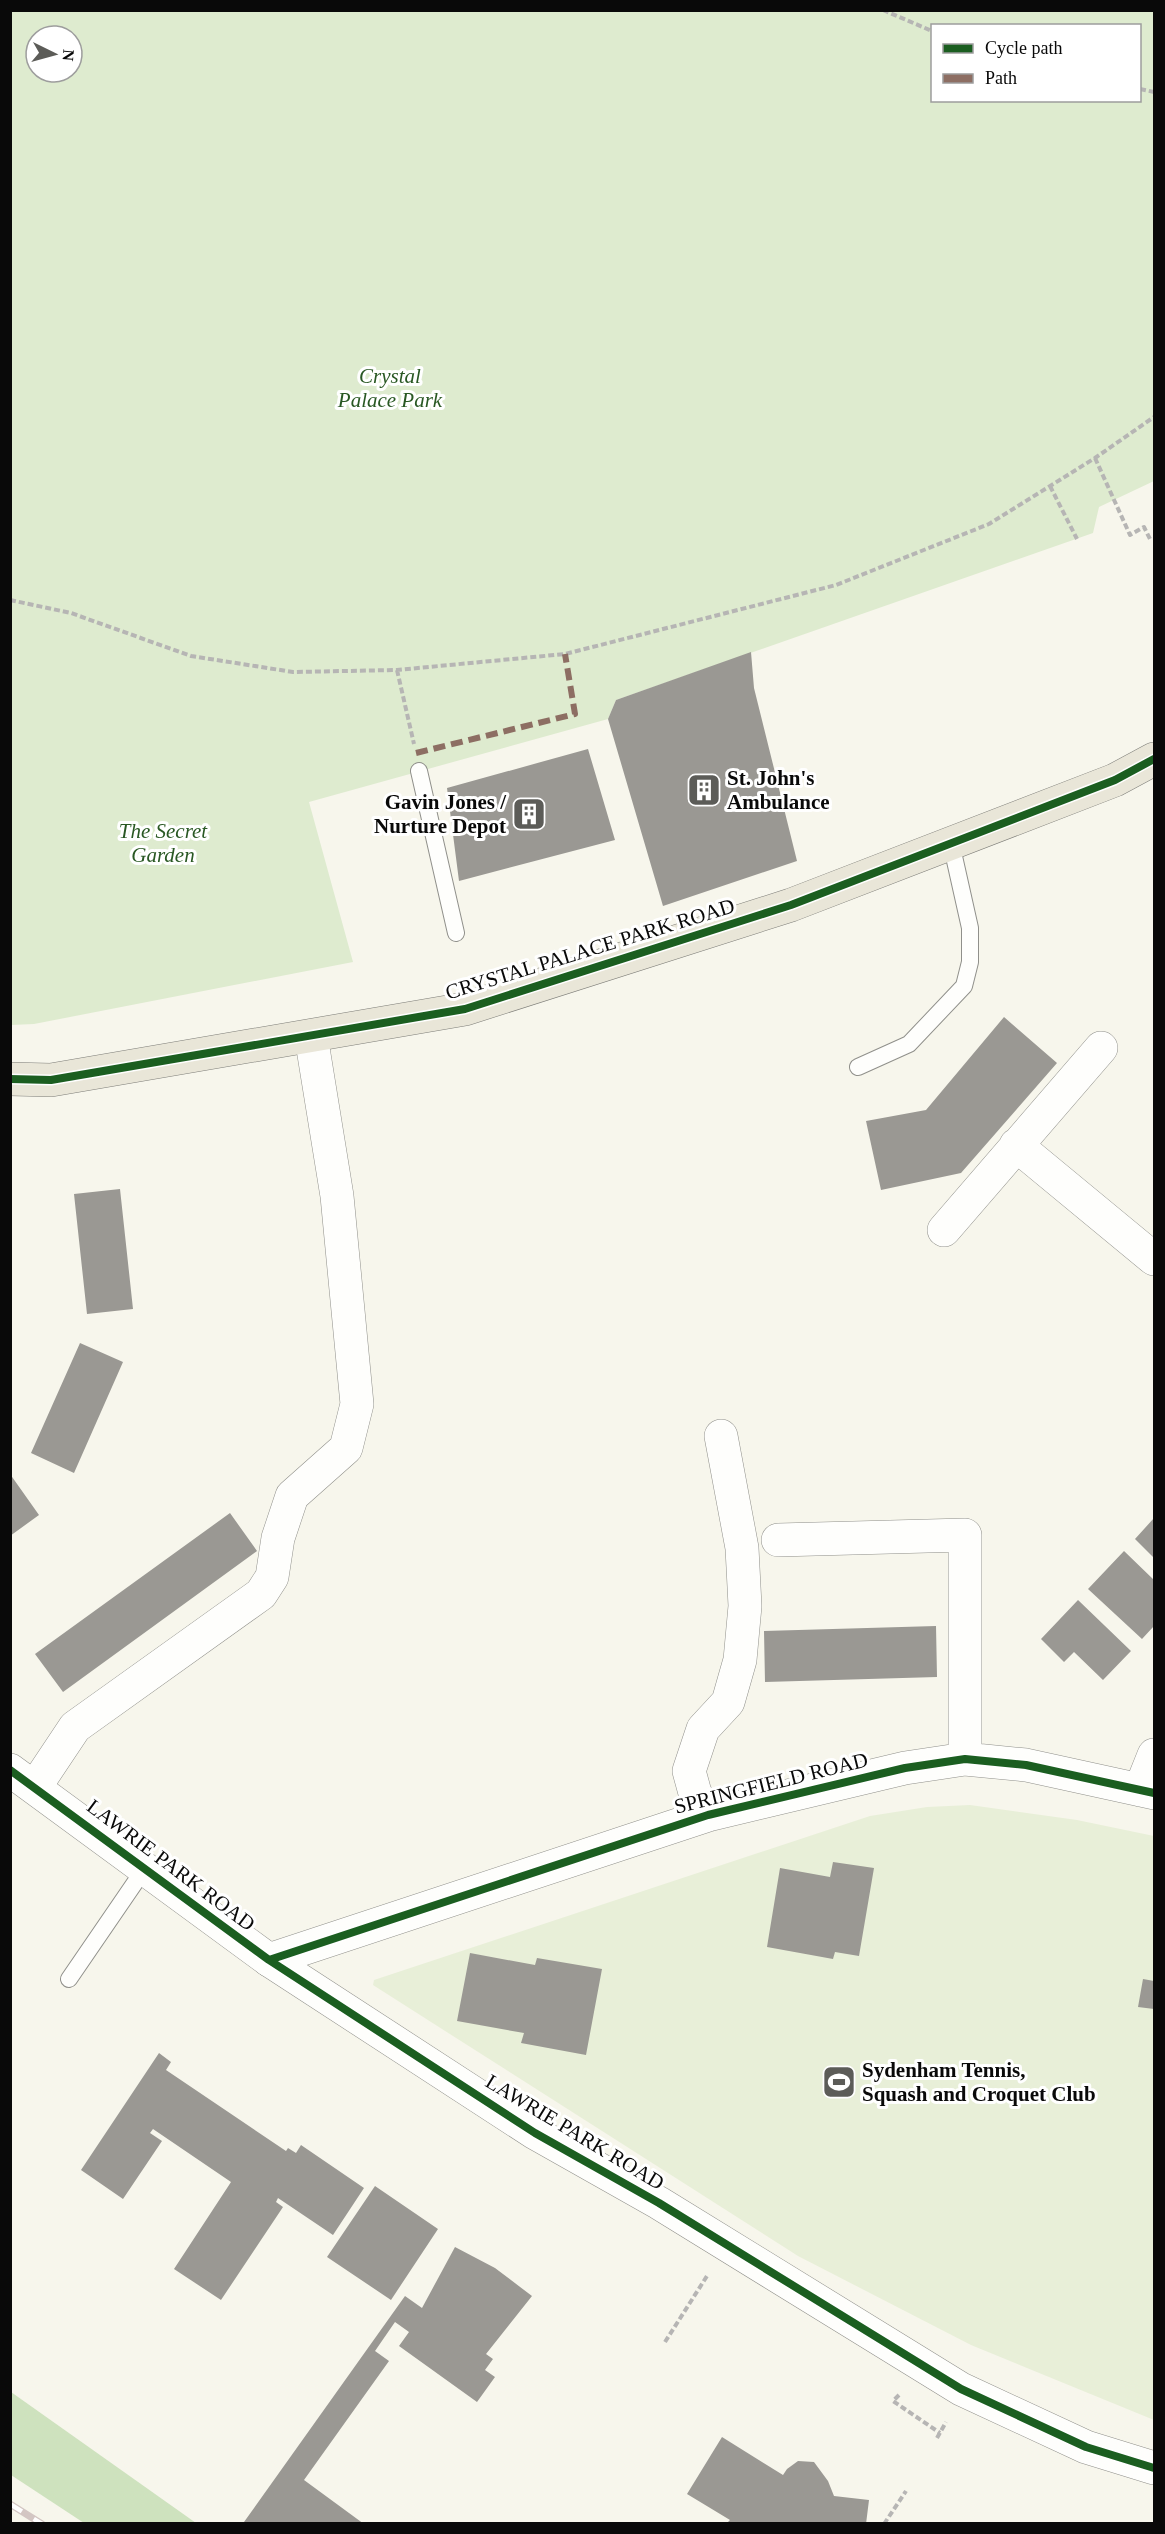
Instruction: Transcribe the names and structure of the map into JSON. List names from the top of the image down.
{
  "streets": {
    "main road": ["CRYSTAL PALACE PARK ROAD"],
    "street": ["SPRINGFIELD ROAD", "LAWRIE PARK ROAD"]
  },
  "crossings": [
    ["SPRINGFIELD ROAD", "LAWRIE PARK ROAD"]
  ],
  "parks": ["Crystal Palace Park", "The Secret Garden"],
  "places": {
    "building": ["St. John's Ambulance", "Gavin Jones / Nurture Depot"],
    "sports": ["Sydenham Tennis, Squash and Croquet Club"]
  },
  "legend": ["Cycle path", "Path"],
  "north": "right"
}
